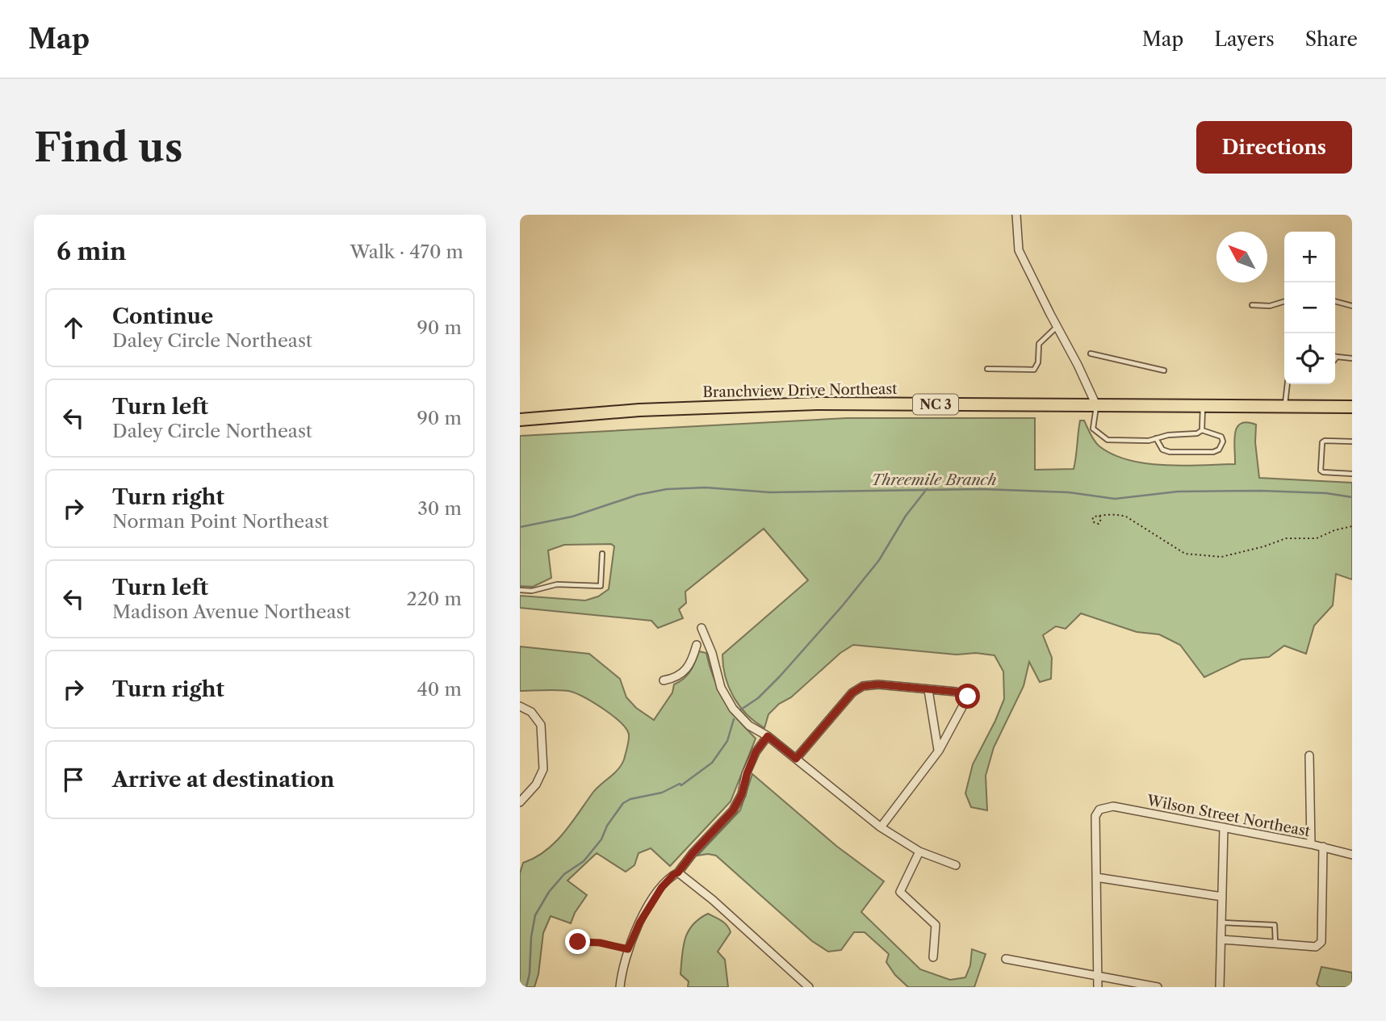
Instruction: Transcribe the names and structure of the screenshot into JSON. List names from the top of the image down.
{
  "streets": {
    "main road": ["Branchview Drive Northeast", "NC 3"],
    "street": ["Wilson Street Northeast"]
  },
  "water": ["Threemile Branch"],
  "north": "top left",
  "page": {
    "header": "Map",
    "nav": ["Map", "Layers", "Share"],
    "buttons": "Directions",
    "title": "Find us",
    "heading": ["6 min", "Walk · 470 m"],
    "map_buttons": ["+", "−"],
    "list": [
      ["Continue", "Daley Circle Northeast", "90 m"],
      ["Turn left", "Daley Circle Northeast", "90 m"],
      ["Turn right", "Norman Point Northeast", "30 m"],
      ["Turn left", "Madison Avenue Northeast", "220 m"],
      ["Turn right", "40 m"],
      "Arrive at destination"
    ]
  }
}
